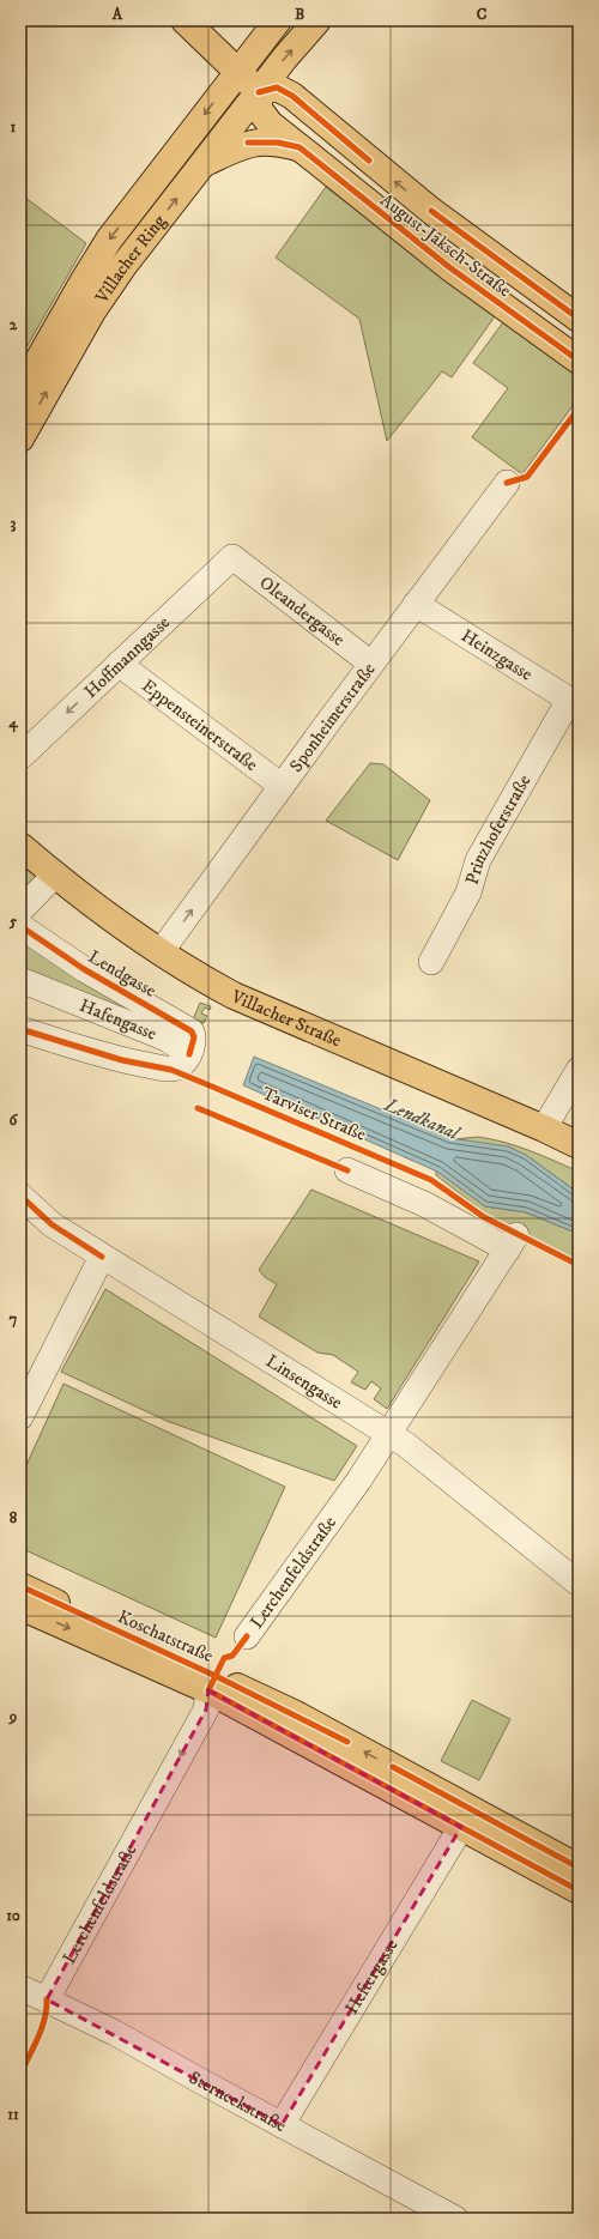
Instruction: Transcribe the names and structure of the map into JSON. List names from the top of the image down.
{
  "streets": {
    "main road": [
      "August-Jaksch-Straße",
      "Villacher Ring",
      "Villacher Straße",
      "Koschatstraße"
    ],
    "street": [
      "Oleandergasse",
      "Heinzgasse",
      "Hoffmanngasse",
      "Sponheimerstraße",
      "Eppensteinerstraße",
      "Prinzhoferstraße",
      "Lendgasse",
      "Hafengasse",
      "Linsengasse",
      "Lerchenfeldstraße",
      "Heftergasse",
      "Sterneckstraße"
    ],
    "cycle path": ["Tarviser Straße"]
  },
  "crossings": [
    ["August-Jaksch-Straße", "Villacher Ring"],
    ["Oleandergasse", "Hoffmanngasse"],
    ["Oleandergasse", "Sponheimerstraße"],
    ["Heinzgasse", "Sponheimerstraße"],
    ["Heinzgasse", "Prinzhoferstraße"],
    ["Hoffmanngasse", "Eppensteinerstraße"],
    ["Sponheimerstraße", "Eppensteinerstraße"],
    ["Sponheimerstraße", "Villacher Straße"],
    ["Lendgasse", "Hafengasse"],
    ["Linsengasse", "Lerchenfeldstraße"],
    ["Lerchenfeldstraße", "Koschatstraße"],
    ["Lerchenfeldstraße", "Sterneckstraße"],
    ["Koschatstraße", "Heftergasse"],
    ["Heftergasse", "Sterneckstraße"]
  ],
  "one_way": ["Hoffmanngasse", "Sponheimerstraße"],
  "water": ["Lendkanal"],
  "grid": {
    "columns": ["A", "B", "C"],
    "rows": [
      "1",
      "2",
      "3",
      "4",
      "5",
      "6",
      "7",
      "8",
      "9",
      "10",
      "11"
    ]
  }
}
